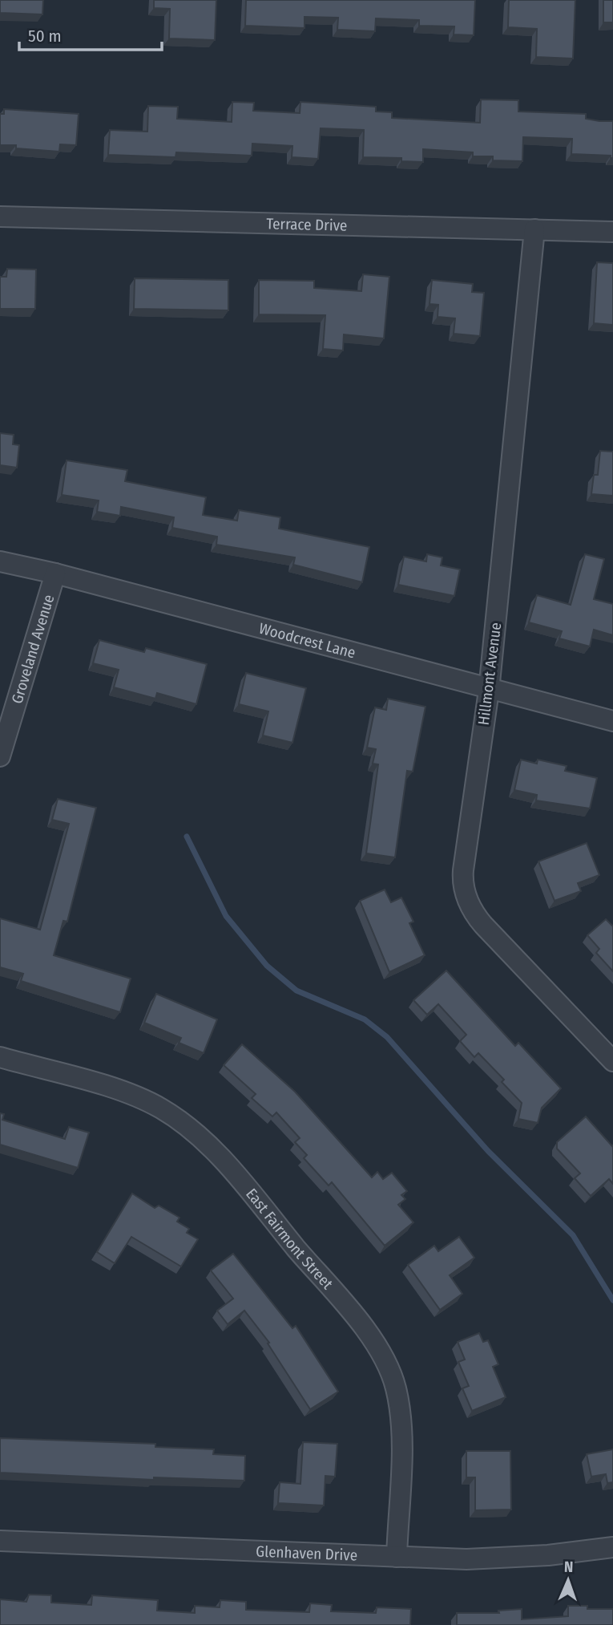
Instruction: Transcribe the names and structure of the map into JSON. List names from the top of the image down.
{
  "streets": {
    "street": [
      "Terrace Drive",
      "Woodcrest Lane",
      "Groveland Avenue",
      "Hillmont Avenue",
      "East Fairmont Street",
      "Glenhaven Drive"
    ]
  },
  "crossings": [
    ["Terrace Drive", "Hillmont Avenue"],
    ["Woodcrest Lane", "Groveland Avenue"],
    ["Woodcrest Lane", "Hillmont Avenue"],
    ["East Fairmont Street", "Glenhaven Drive"]
  ],
  "scale_bar": "50 m",
  "north": "top"
}
